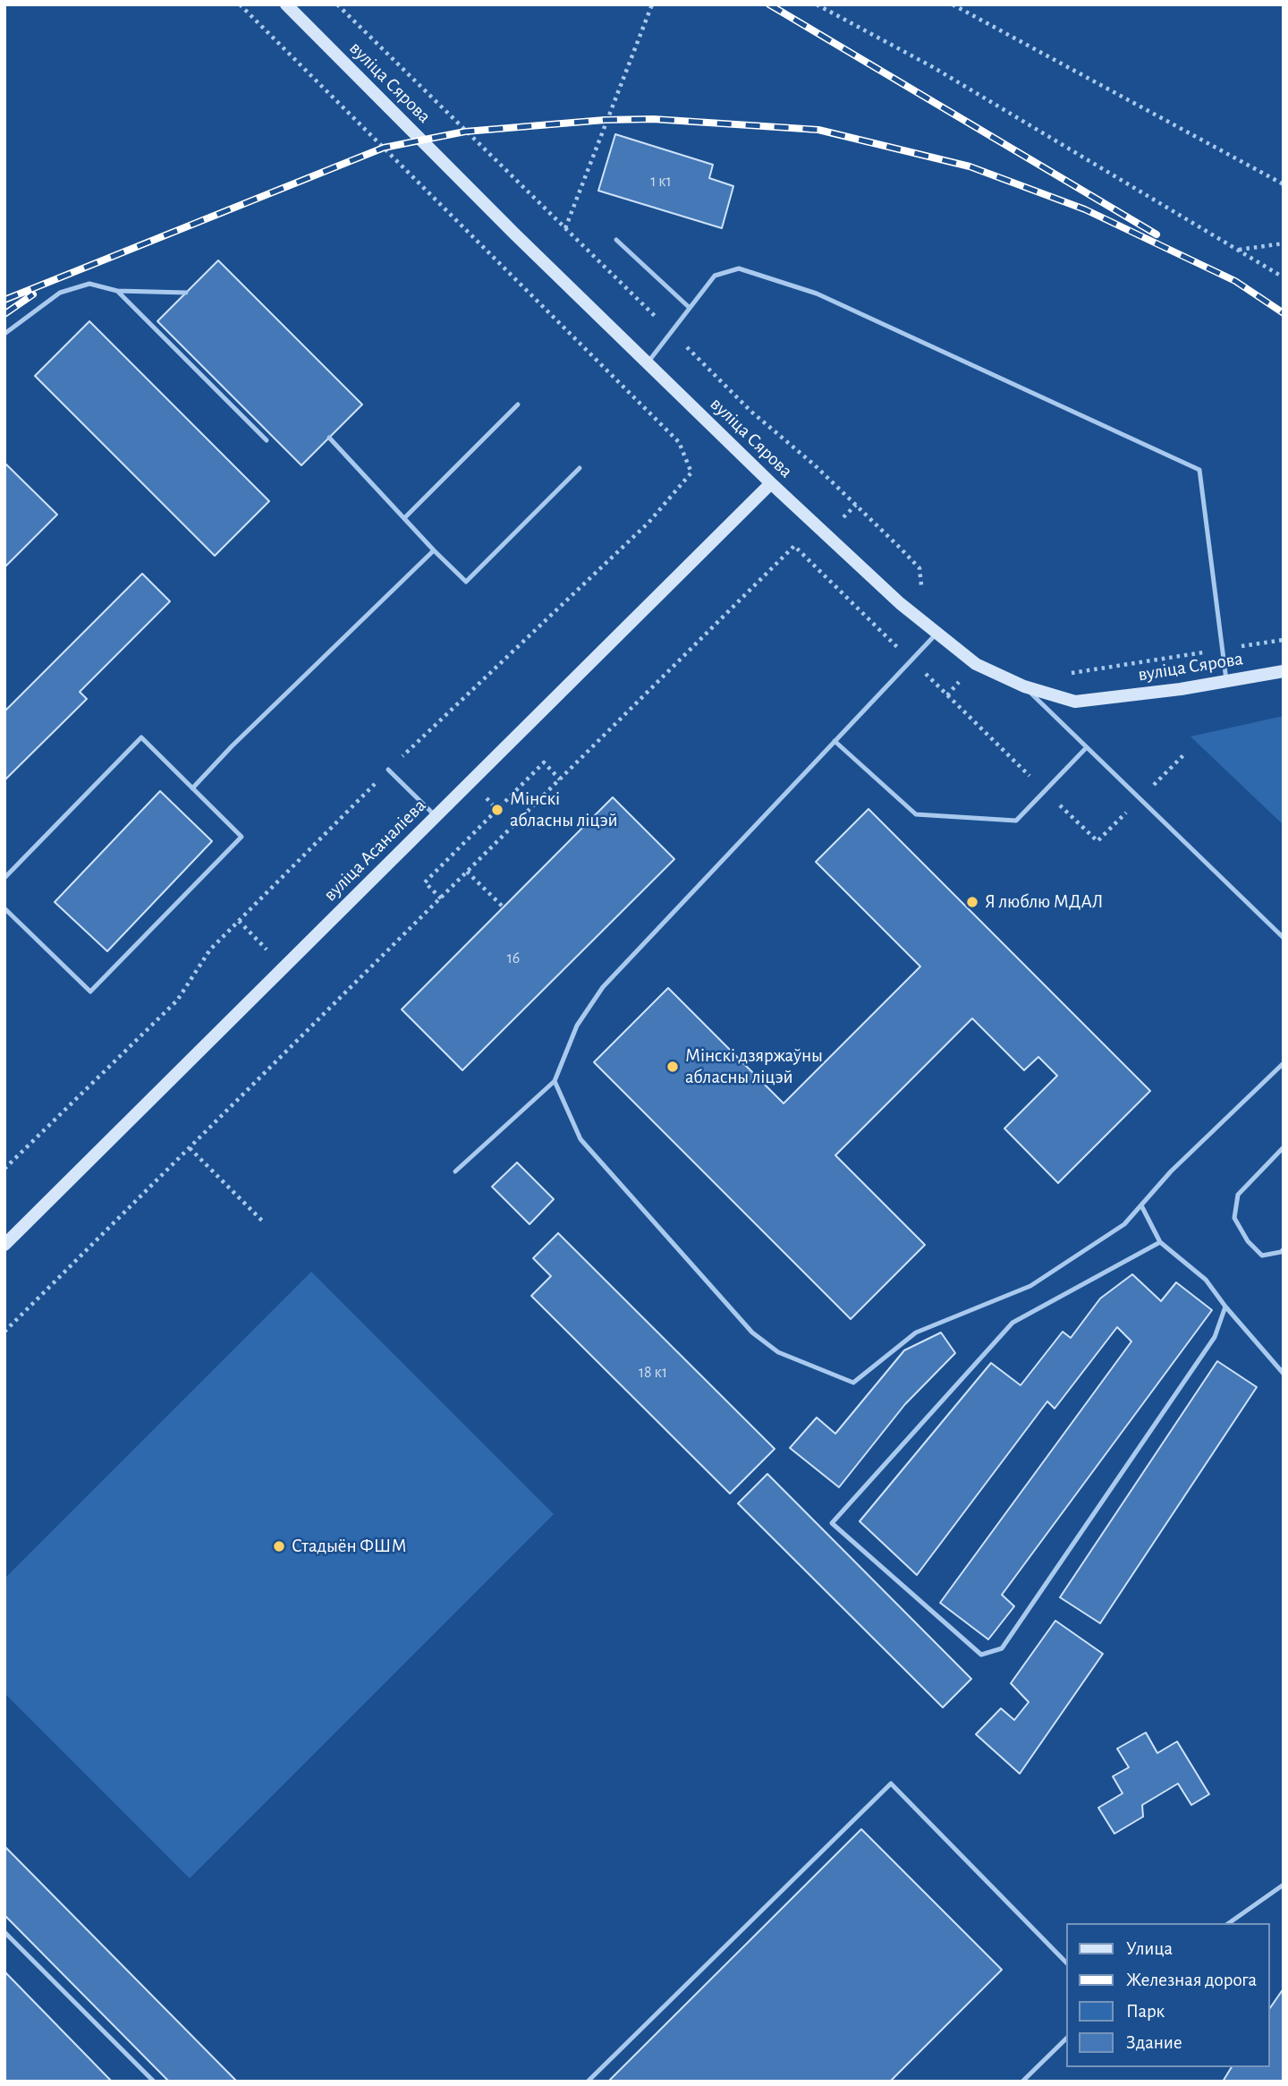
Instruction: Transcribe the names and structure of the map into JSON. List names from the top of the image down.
{
  "streets": {
    "street": ["вуліца Сярова", "вуліца Асаналіева"]
  },
  "crossings": [
    ["вуліца Сярова", "вуліца Асаналіева"]
  ],
  "places": [
    "Мінскі абласны ліцэй",
    "Я люблю МДАЛ",
    "Мінскі дзяржаўны абласны ліцэй",
    "Стадыён ФШМ"
  ],
  "house_numbers": ["1 к1", "16", "18 к1"],
  "legend": [
    "Улица",
    "Железная дорога",
    "Парк",
    "Здание"
  ]
}
